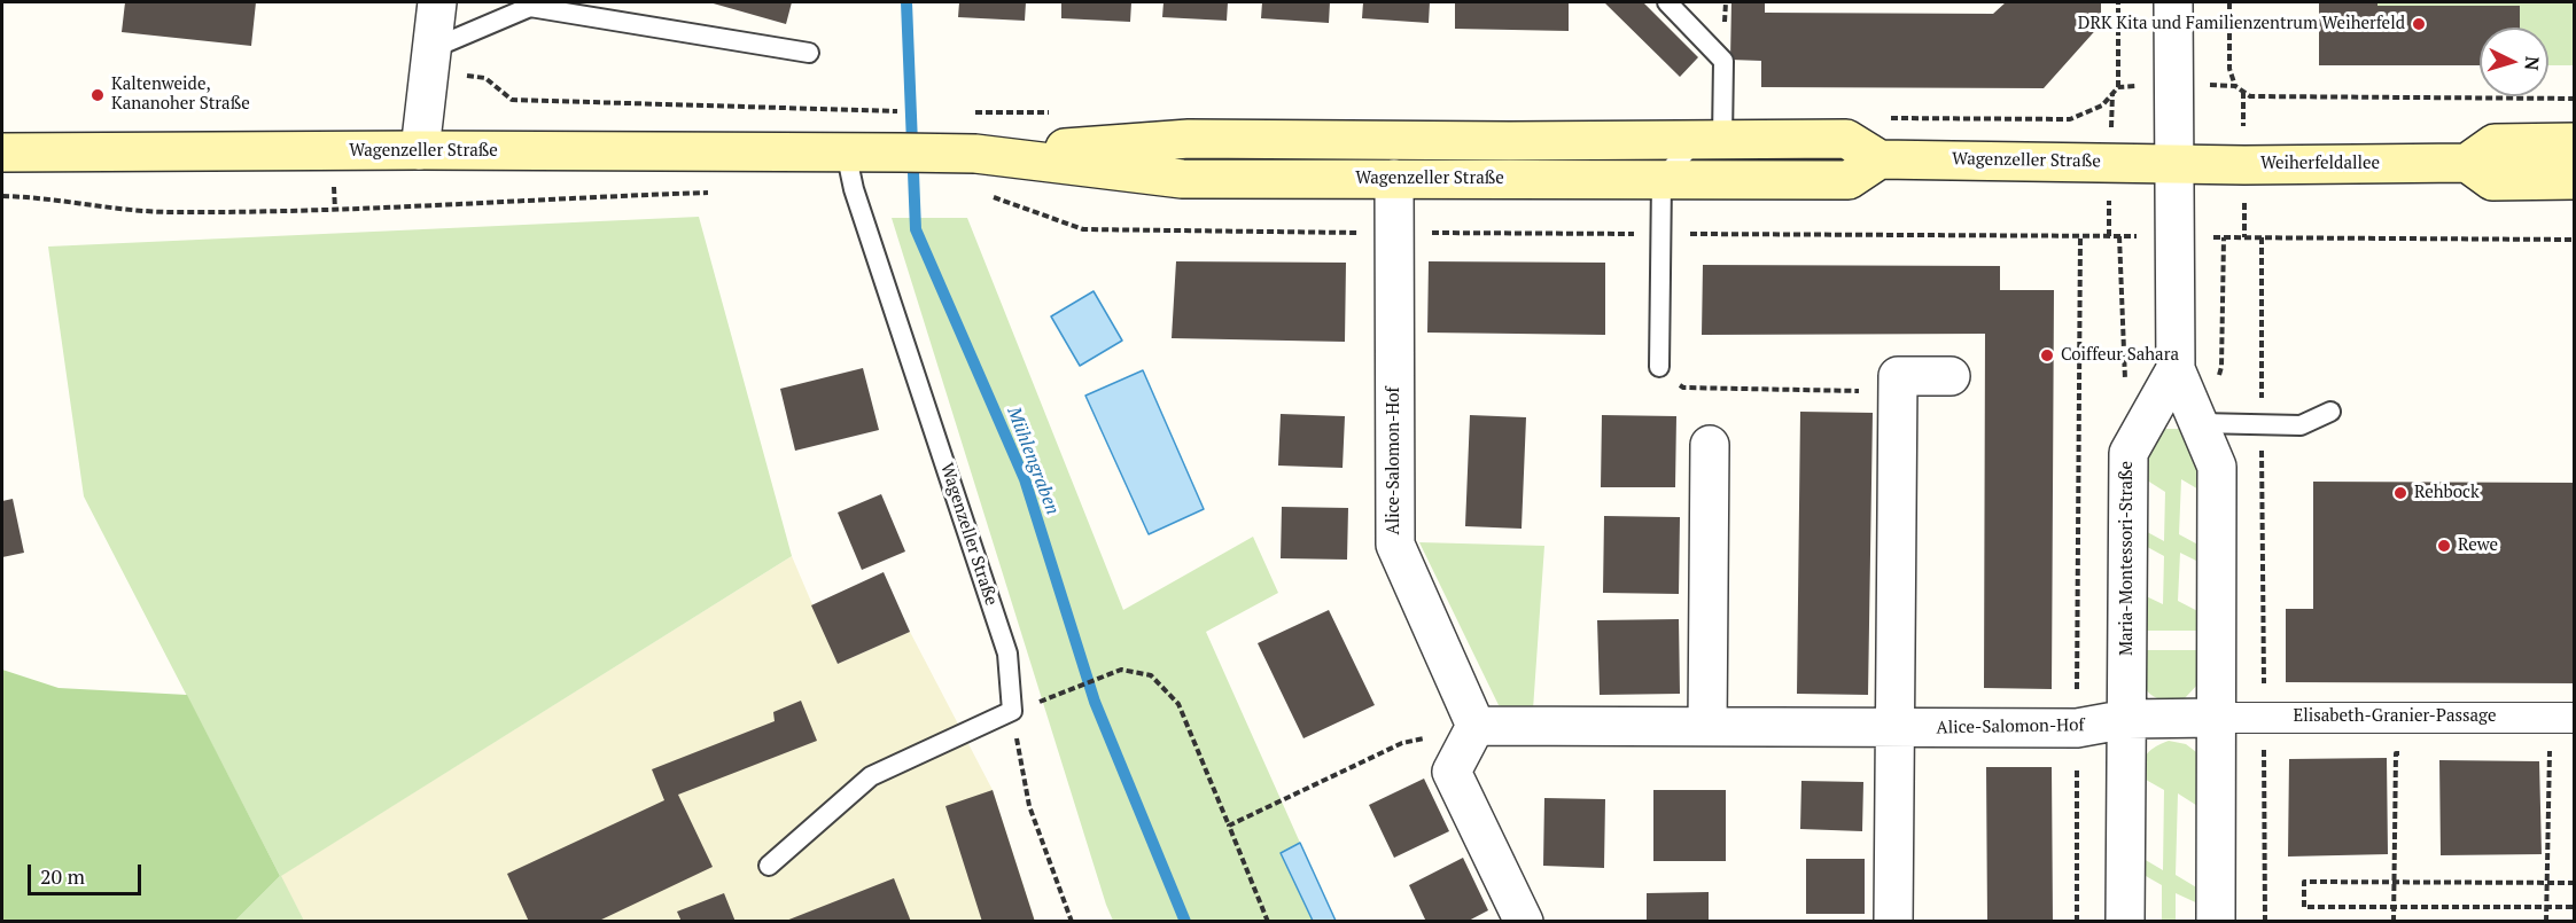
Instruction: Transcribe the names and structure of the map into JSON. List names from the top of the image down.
{
  "streets": {
    "main road": ["Wagenzeller Straße", "Weiherfeldallee"],
    "street": ["Alice-Salomon-Hof", "Maria-Montessori-Straße", "Elisabeth-Granier-Passage"]
  },
  "crossings": [
    ["Wagenzeller Straße", "Weiherfeldallee"],
    ["Wagenzeller Straße", "Alice-Salomon-Hof"],
    ["Wagenzeller Straße", "Maria-Montessori-Straße"],
    ["Weiherfeldallee", "Maria-Montessori-Straße"],
    ["Alice-Salomon-Hof", "Maria-Montessori-Straße"],
    ["Maria-Montessori-Straße", "Elisabeth-Granier-Passage"]
  ],
  "water": ["Mühlengraben"],
  "places": [
    "DRK Kita und Familienzentrum Weiherfeld",
    "Kaltenweide, Kananoher Straße",
    "Coiffeur Sahara",
    "Rehbock",
    "Rewe"
  ],
  "scale_bar": "20 m",
  "north": "right"
}
